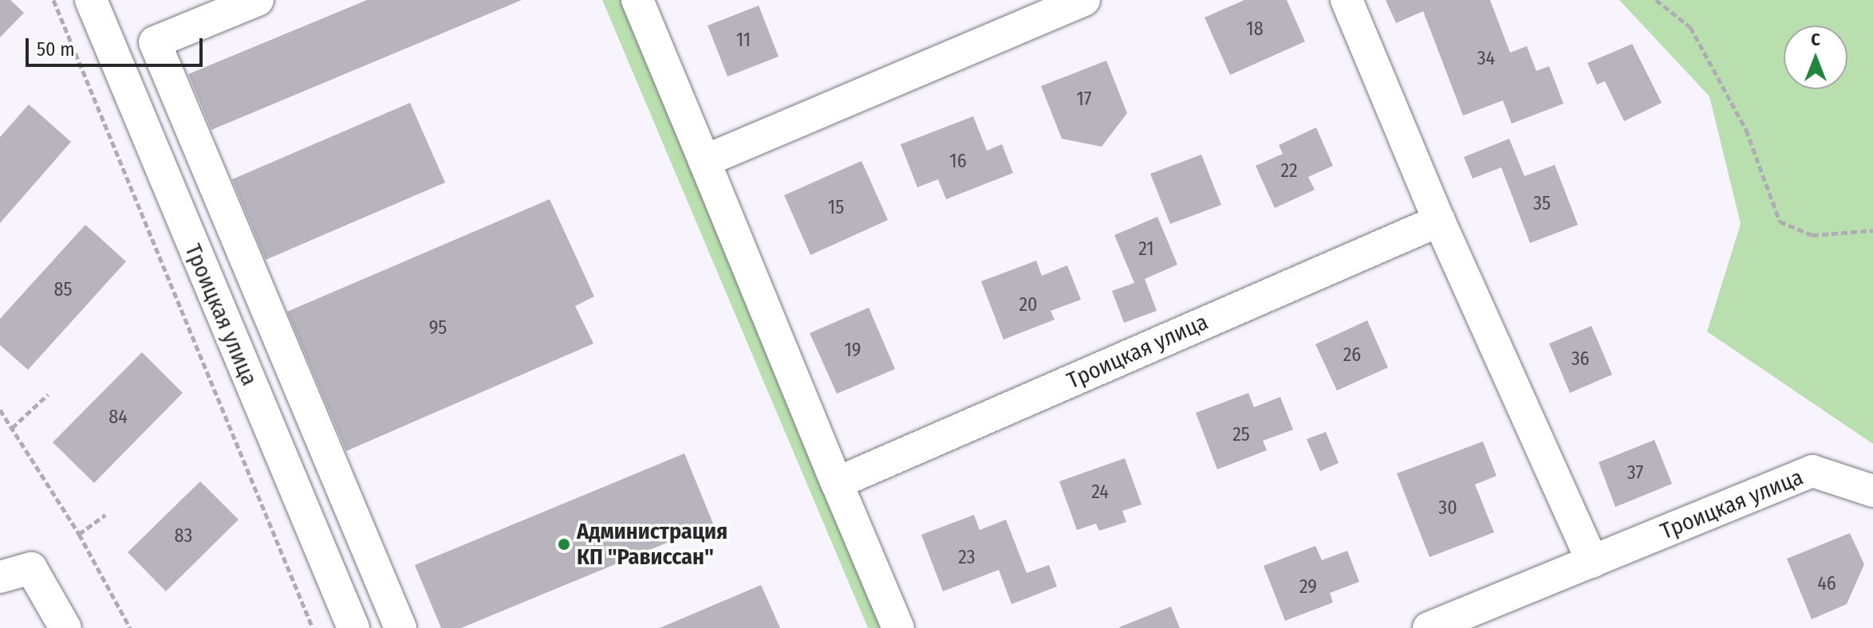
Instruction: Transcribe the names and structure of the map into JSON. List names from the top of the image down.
{
  "streets": {
    "street": ["Троицкая улица"]
  },
  "places": ["Администрация КП \"Рависсан\""],
  "house_numbers": [
    "18",
    "11",
    "34",
    "17",
    "16",
    "22",
    "35",
    "15",
    "21",
    "85",
    "20",
    "95",
    "19",
    "26",
    "36",
    "84",
    "25",
    "37",
    "24",
    "30",
    "83",
    "23",
    "46",
    "29"
  ],
  "scale_bar": "50 m",
  "north": "top"
}
